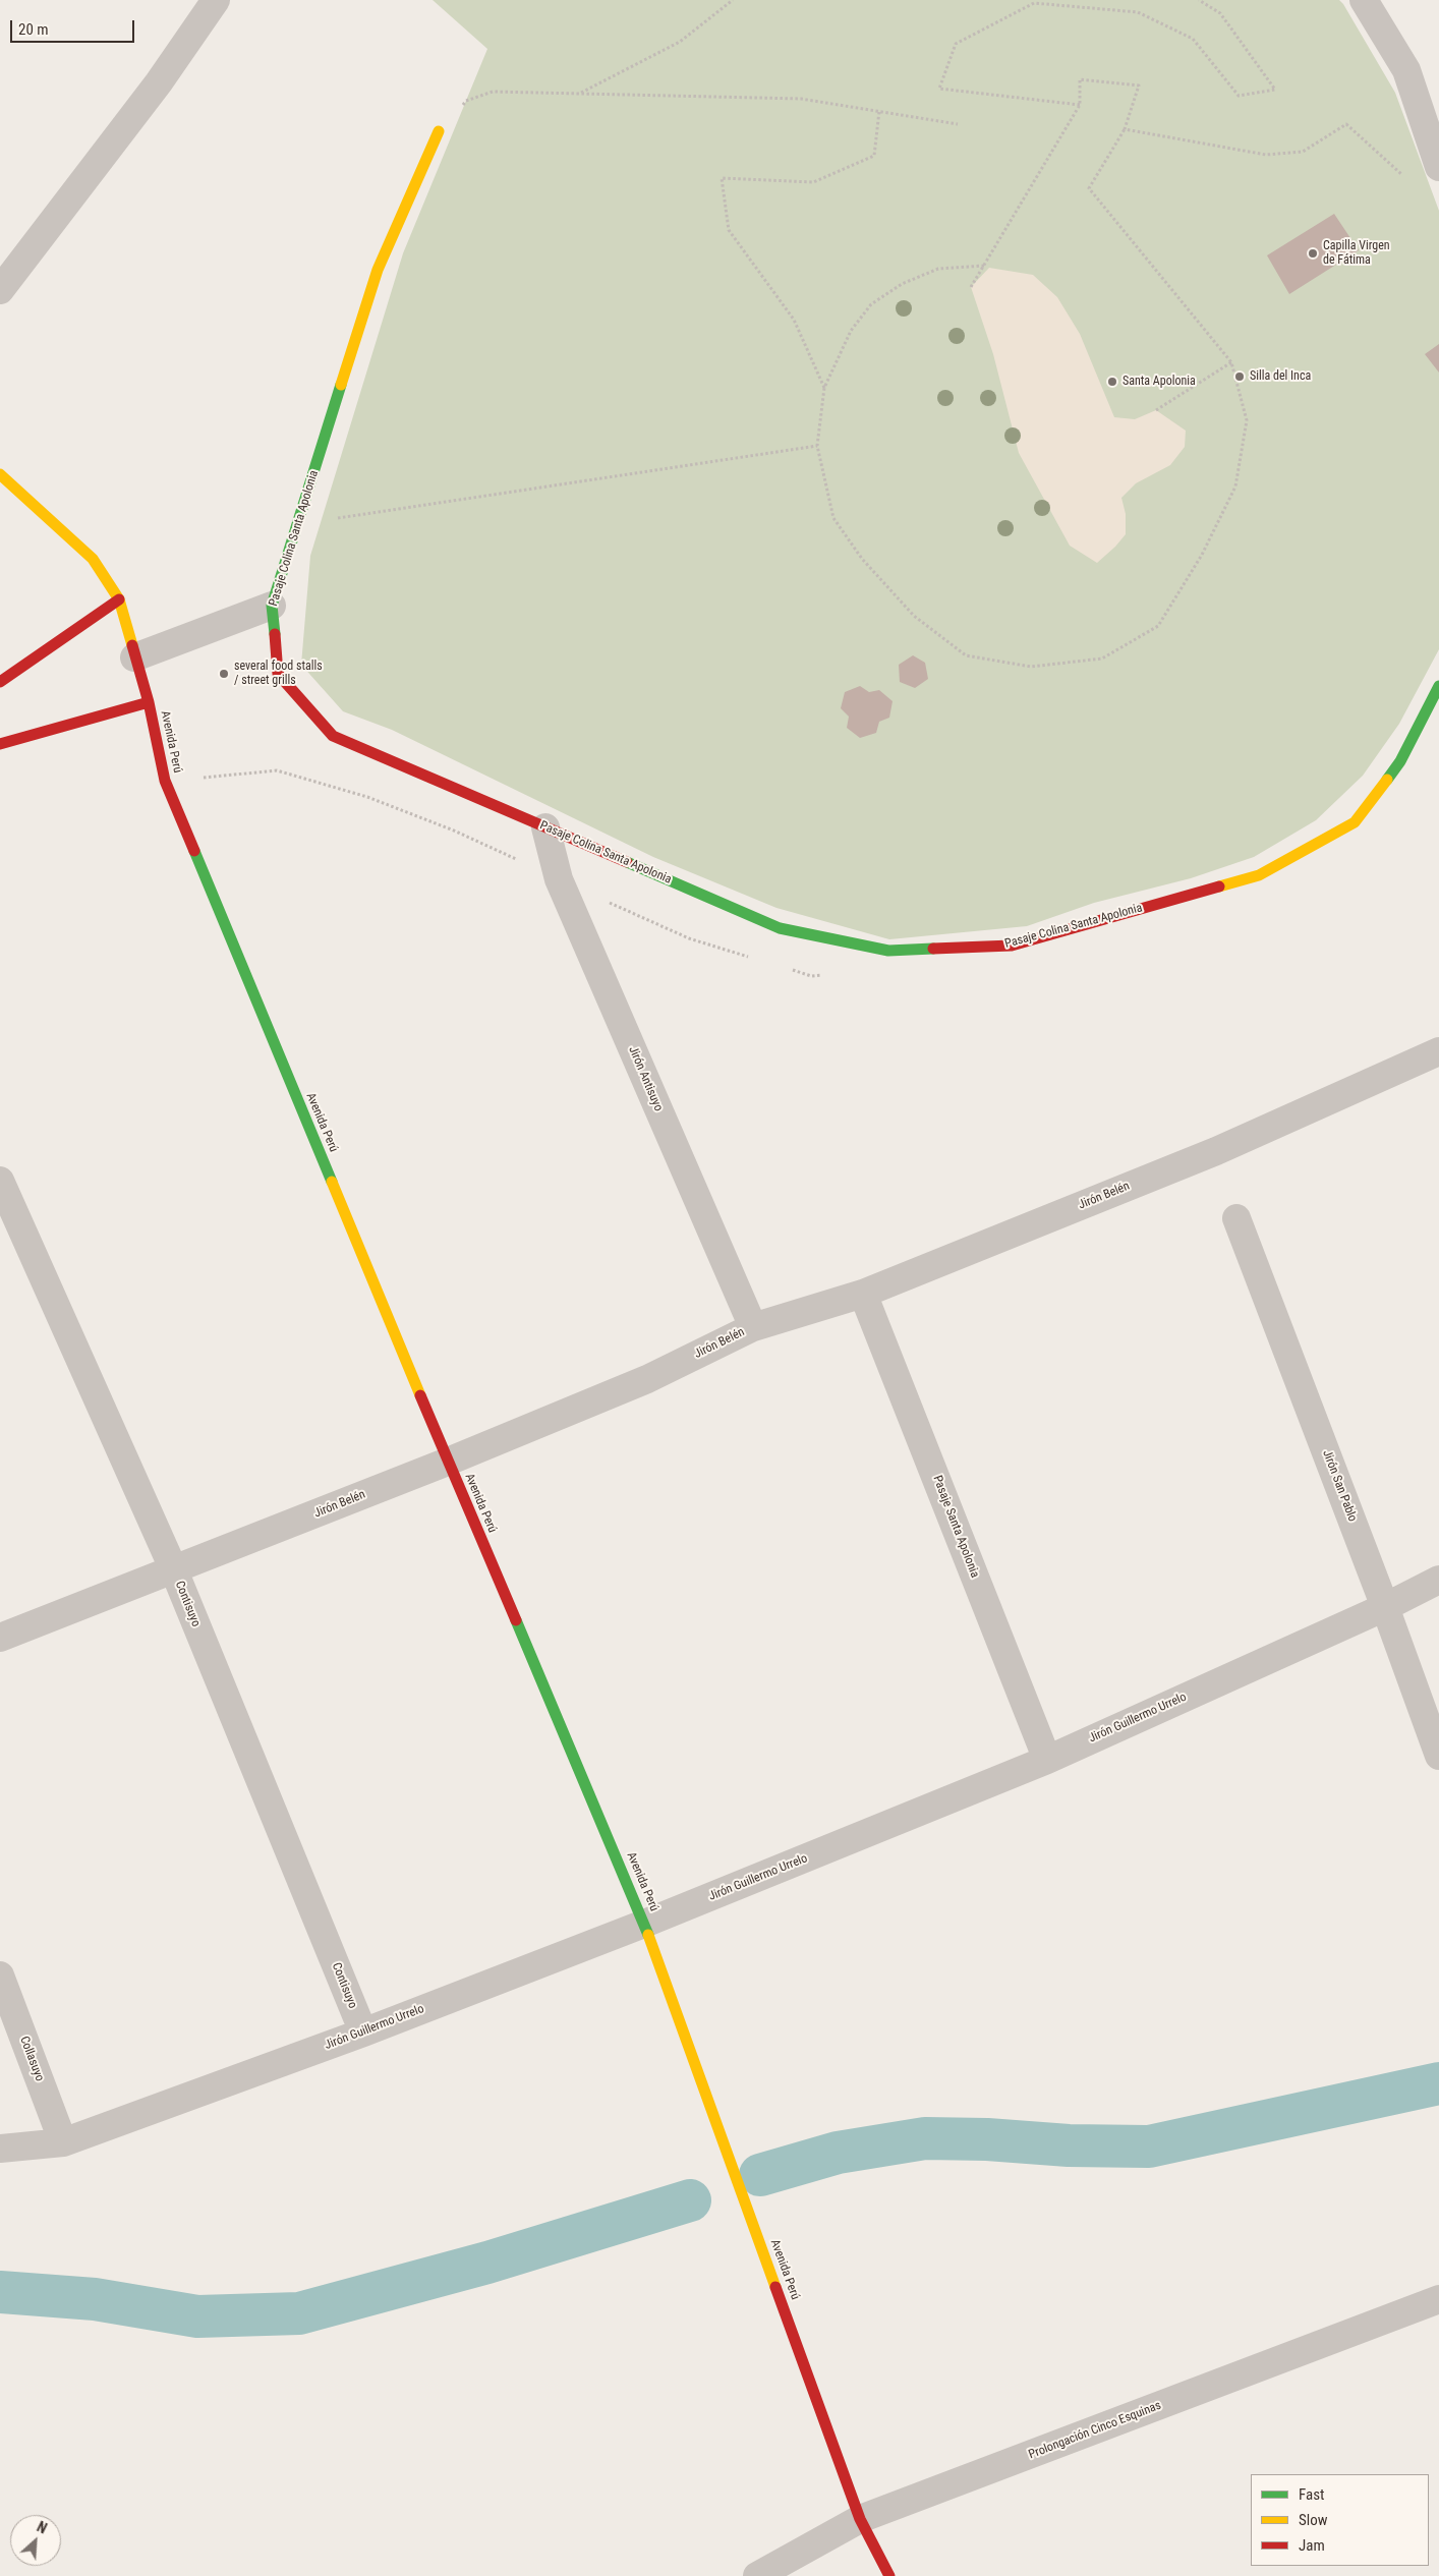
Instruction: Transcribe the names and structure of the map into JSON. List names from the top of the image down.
{
  "streets": {
    "street": [
      "Pasaje Colina Santa Apolonia",
      "Avenida Perú",
      "Jirón Antisuyo",
      "Jirón Belén",
      "Jirón San Pablo",
      "Pasaje Santa Apolonia",
      "Contisuyo",
      "Jirón Guillermo Urrelo",
      "Collasuyo",
      "Prolongación Cinco Esquinas"
    ]
  },
  "crossings": [
    ["Pasaje Colina Santa Apolonia", "Jirón Antisuyo"],
    ["Avenida Perú", "Jirón Belén"],
    ["Avenida Perú", "Jirón Guillermo Urrelo"],
    ["Avenida Perú", "Prolongación Cinco Esquinas"],
    ["Jirón Antisuyo", "Jirón Belén"],
    ["Jirón Belén", "Pasaje Santa Apolonia"],
    ["Jirón Belén", "Contisuyo"],
    ["Jirón San Pablo", "Jirón Guillermo Urrelo"],
    ["Pasaje Santa Apolonia", "Jirón Guillermo Urrelo"],
    ["Contisuyo", "Jirón Guillermo Urrelo"],
    ["Jirón Guillermo Urrelo", "Collasuyo"]
  ],
  "places": [
    "Capilla Virgen de Fátima",
    "Silla del Inca",
    "Santa Apolonia",
    "several food stalls / street grills"
  ],
  "legend": ["Fast", "Slow", "Jam"],
  "scale_bar": "20 m",
  "north": "top right"
}
